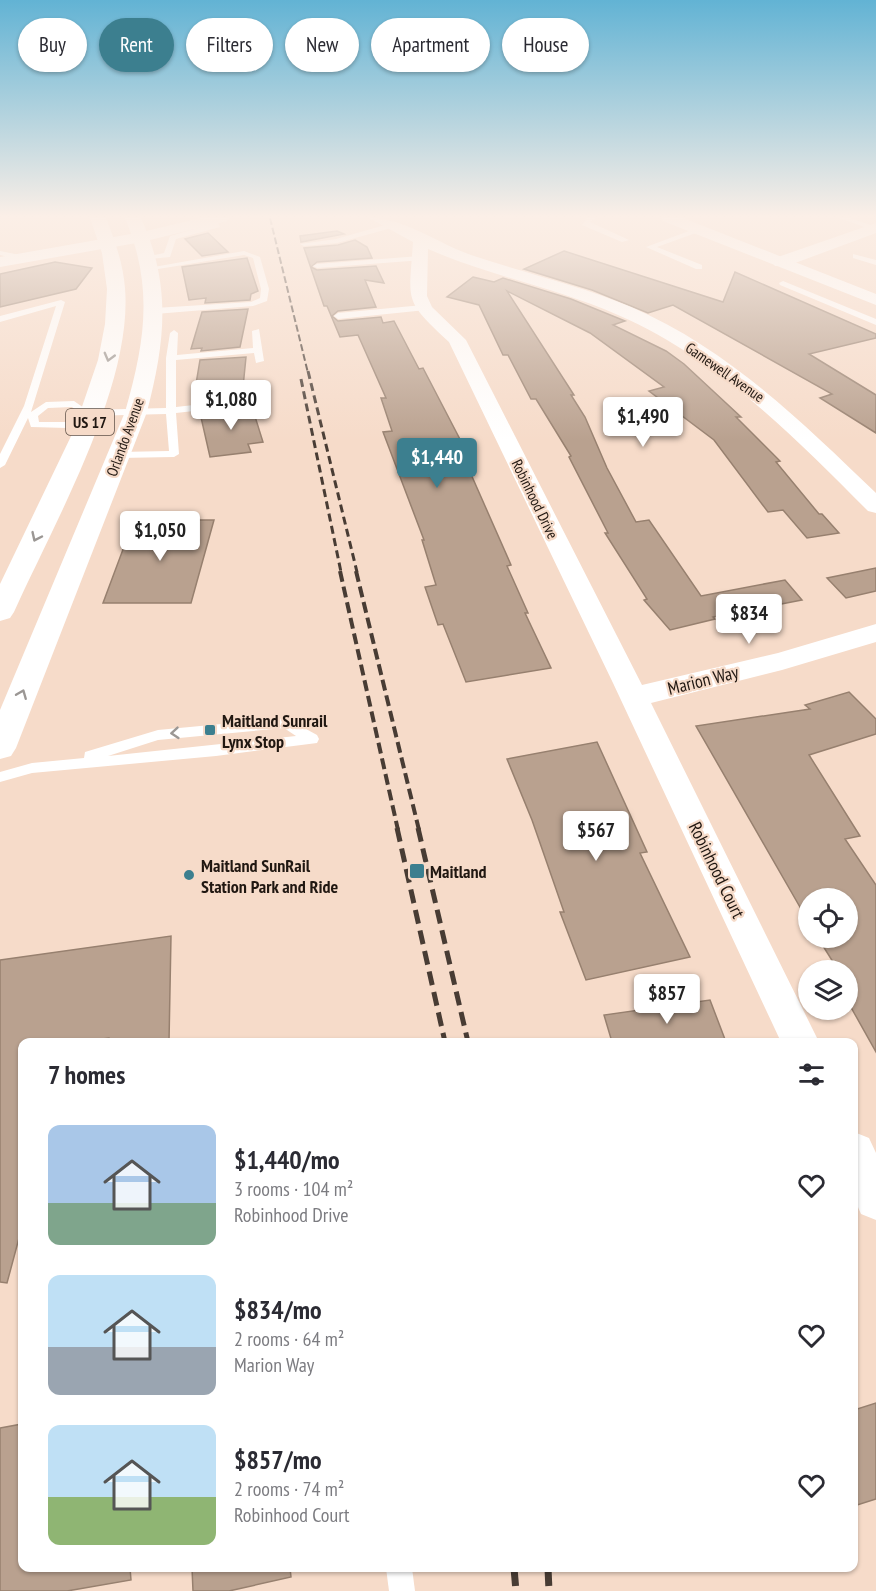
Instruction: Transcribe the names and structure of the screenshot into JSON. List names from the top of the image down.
{
  "streets": {
    "main road": ["US 17", "Orlando Avenue"],
    "street": [
      "Gamewell Avenue",
      "Robinhood Drive",
      "Marion Way",
      "Robinhood Court"
    ]
  },
  "crossings": [
    ["Robinhood Drive", "Marion Way"],
    ["Robinhood Drive", "Robinhood Court"],
    ["Marion Way", "Robinhood Court"]
  ],
  "places": {
    "transit": ["Maitland Sunrail Lynx Stop", "Maitland"],
    "other": ["Maitland SunRail Station Park and Ride"]
  },
  "page": {
    "chip": [
      "Buy",
      "Rent",
      "Filters",
      "New",
      "Apartment",
      "House"
    ],
    "price": [
      "$1,080",
      "$1,490",
      "$1,440",
      "$1,050",
      "$834",
      "$567",
      "$857"
    ],
    "heading": "7 homes",
    "list": [
      {
        "name": "$1,440/mo",
        "note": "3 rooms · 104 m² · Robinhood Drive"
      },
      {
        "name": "$834/mo",
        "note": "2 rooms · 64 m² · Marion Way"
      },
      {
        "name": "$857/mo",
        "note": "2 rooms · 74 m² · Robinhood Court"
      }
    ]
  }
}
